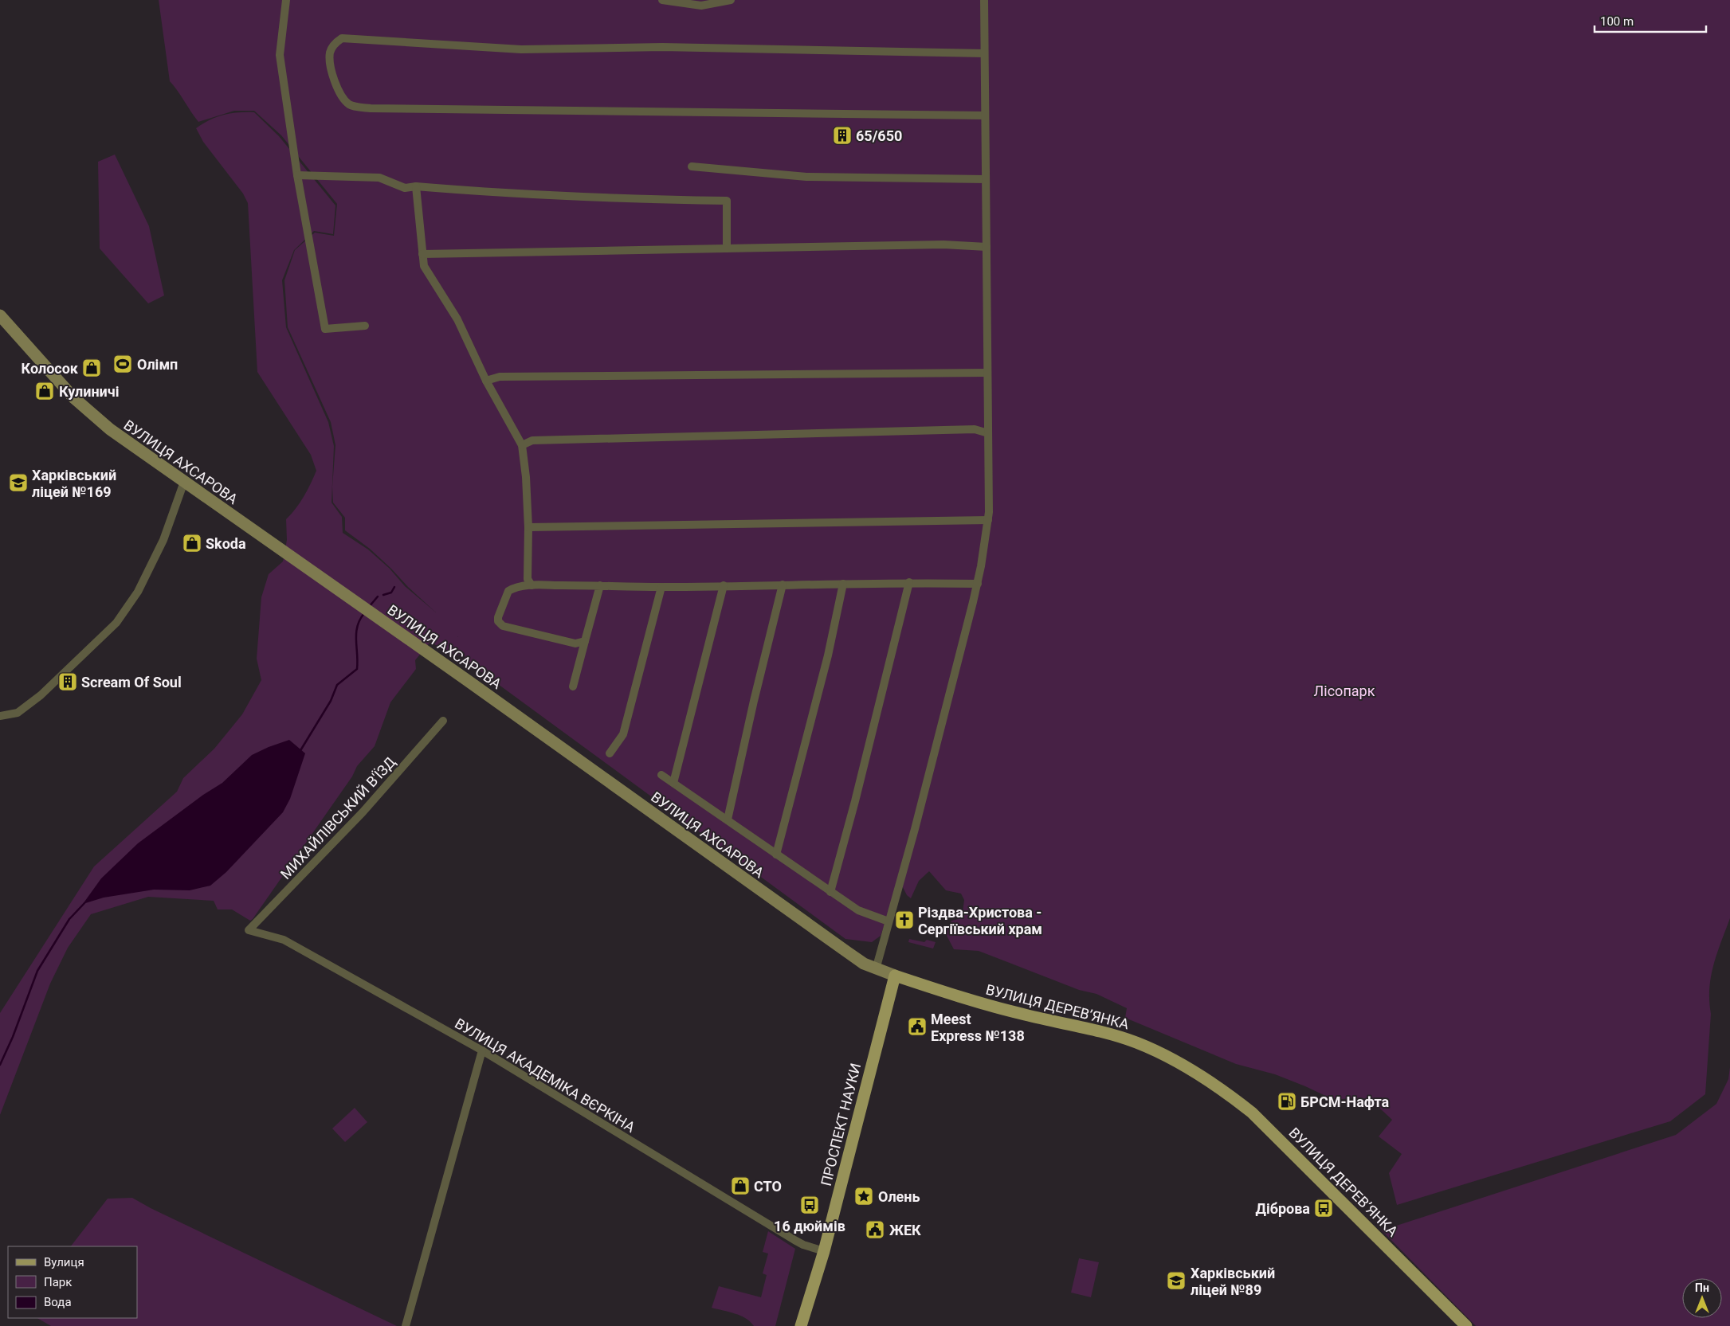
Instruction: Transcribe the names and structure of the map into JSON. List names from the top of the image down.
{
  "streets": {
    "main road": ["ВУЛИЦЯ АХСАРОВА", "ВУЛИЦЯ ДЕРЕВ’ЯНКА", "ПРОСПЕКТ НАУКИ"],
    "street": ["МИХАЙЛІВСЬКИЙ В'ЇЗД", "ВУЛИЦЯ АКАДЕМІКА ВЄРКІНА"]
  },
  "crossings": [
    ["ВУЛИЦЯ АХСАРОВА", "ВУЛИЦЯ ДЕРЕВ’ЯНКА"],
    ["ВУЛИЦЯ АХСАРОВА", "ПРОСПЕКТ НАУКИ"],
    ["МИХАЙЛІВСЬКИЙ В'ЇЗД", "ВУЛИЦЯ АКАДЕМІКА ВЄРКІНА"],
    ["ВУЛИЦЯ ДЕРЕВ’ЯНКА", "ПРОСПЕКТ НАУКИ"],
    ["ВУЛИЦЯ АКАДЕМІКА ВЄРКІНА", "ПРОСПЕКТ НАУКИ"]
  ],
  "parks": ["Лісопарк"],
  "places": {
    "building": ["65/650", "Scream Of Soul"],
    "sports": ["Олімп"],
    "shop": [
      "Колосок",
      "Кулиничі",
      "Skoda",
      "СТО"
    ],
    "school or university": ["Харківський ліцей №169", "Харківський ліцей №89"],
    "church": ["Різдва-Христова - Сергіївський храм"],
    "public building": ["Meest Express №138", "ЖЕК"],
    "fuel station": ["БРСМ-Нафта"],
    "place": ["Олень"],
    "bus stop": ["16 дюймів", "Діброва"]
  },
  "legend": ["Вулиця", "Парк", "Вода"],
  "scale_bar": "100 m",
  "north": "top"
}
